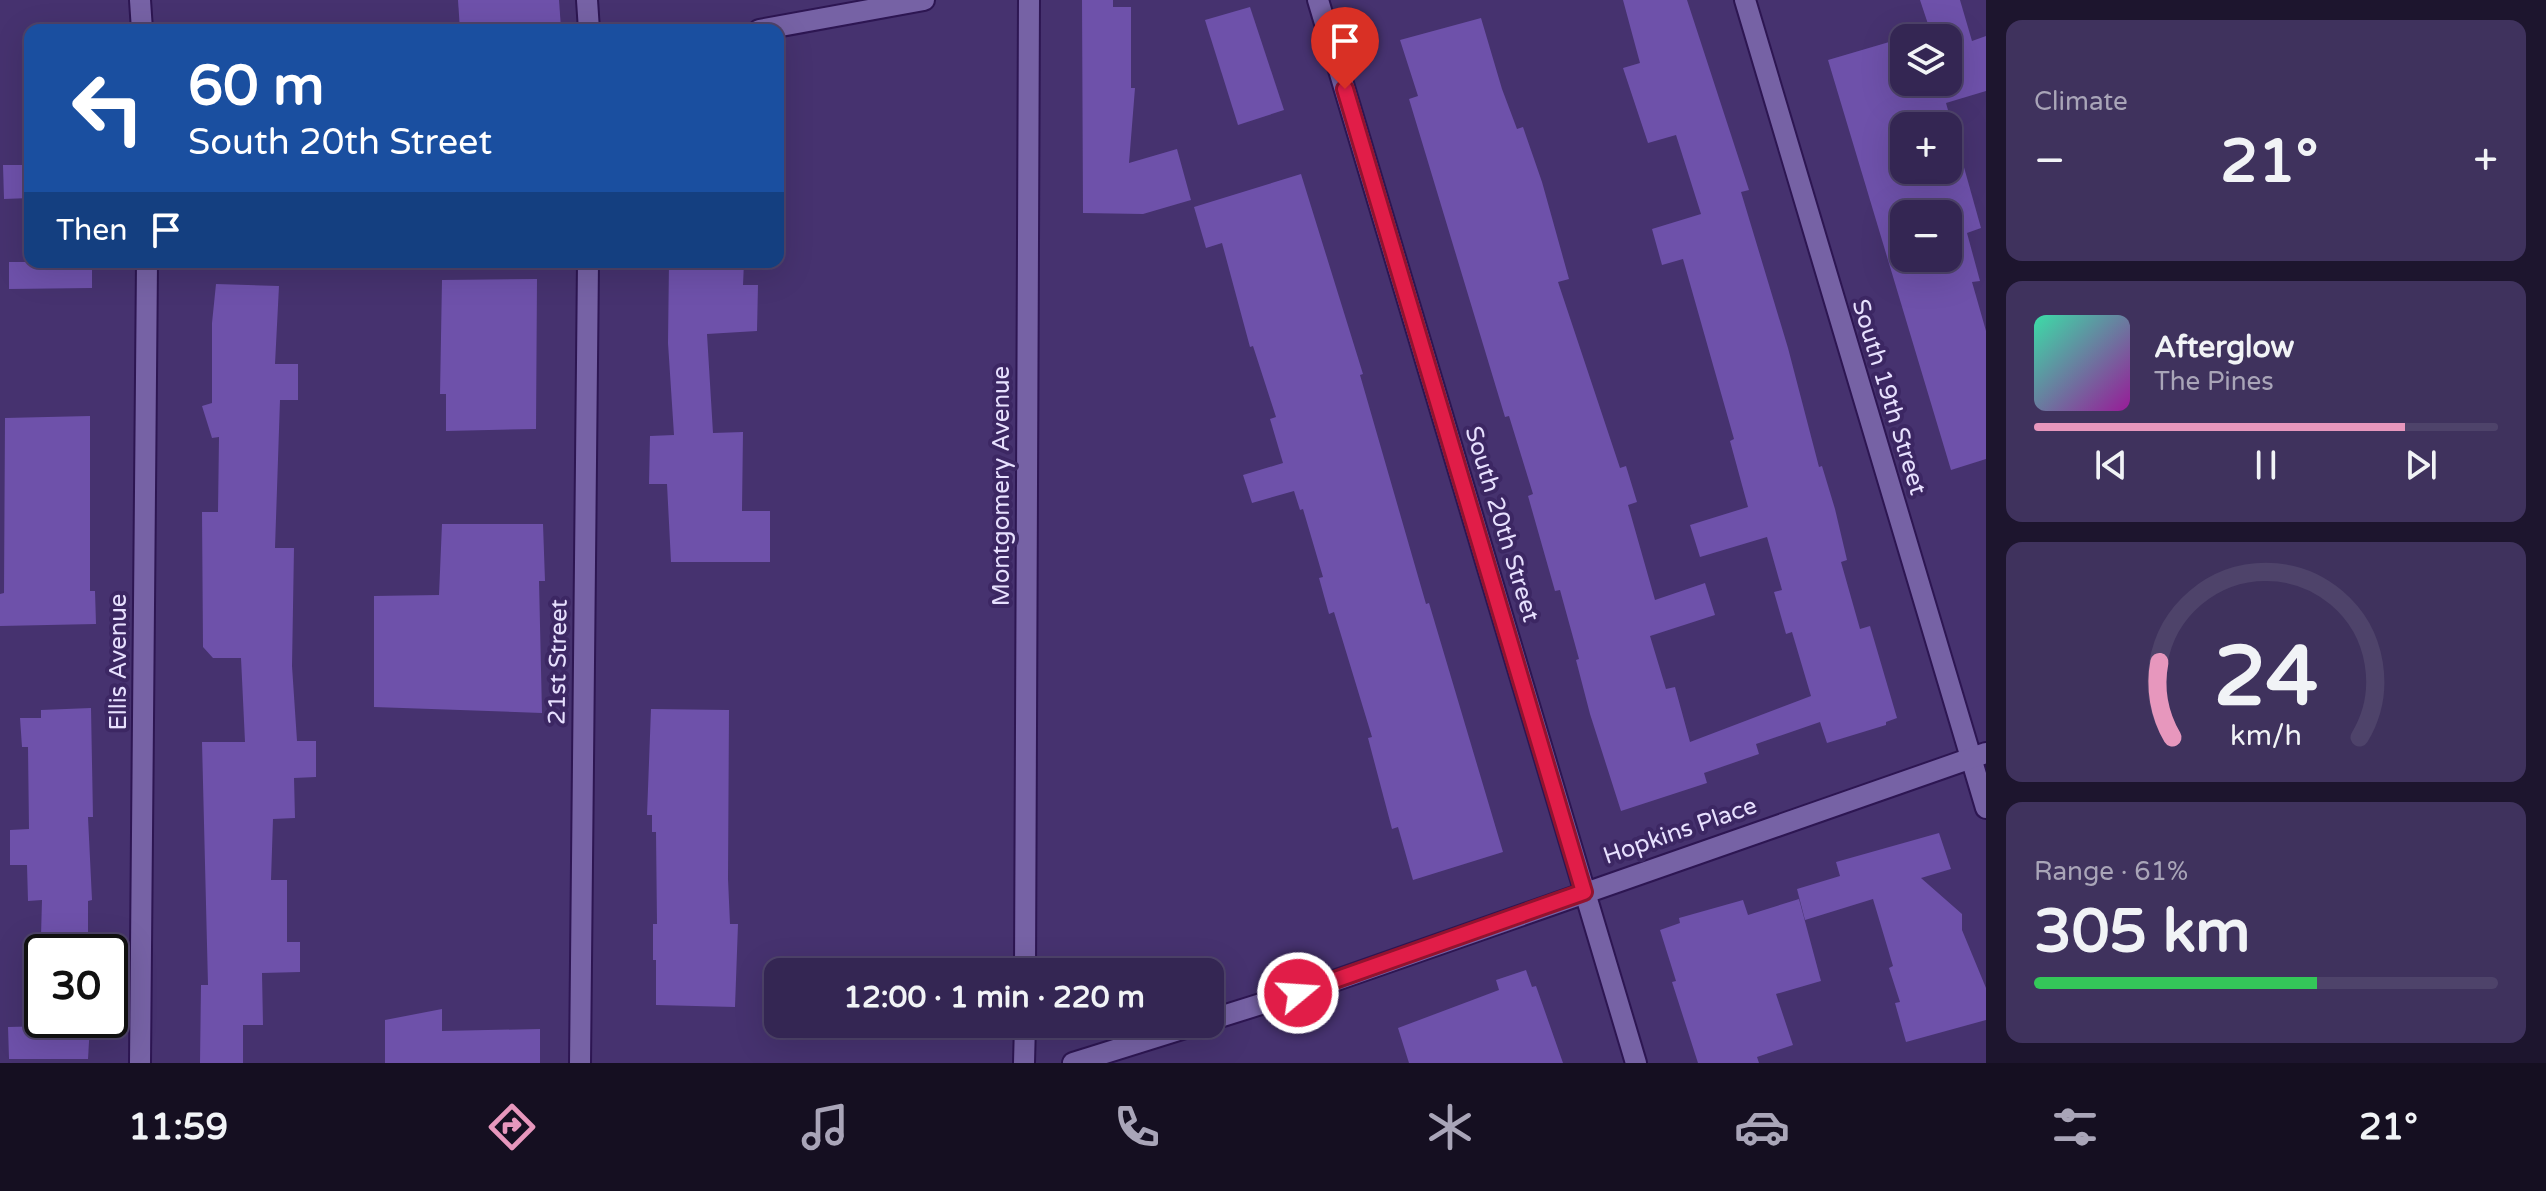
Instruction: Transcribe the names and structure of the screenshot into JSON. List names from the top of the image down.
{
  "streets": {
    "street": [
      "South 19th Street",
      "Montgomery Avenue",
      "South 20th Street",
      "Ellis Avenue",
      "21st Street",
      "Hopkins Place"
    ]
  },
  "crossings": [
    ["South 19th Street", "Hopkins Place"],
    ["South 20th Street", "Hopkins Place"]
  ],
  "page": {
    "tile": [
      "Climate",
      ["Range · 61%", "305 km"]
    ],
    "map_buttons": ["+", "−"],
    "turn": ["60 m", "South 20th Street"],
    "heat": ["−", "21°", "+"],
    "then": "Then",
    "song": ["Afterglow", "The Pines"],
    "limit": "30",
    "trip": "12:00 · 1 min · 220 m",
    "tabs": ["11:59", "21°"],
    "gauge": ["24", "km/h"]
  }
}
